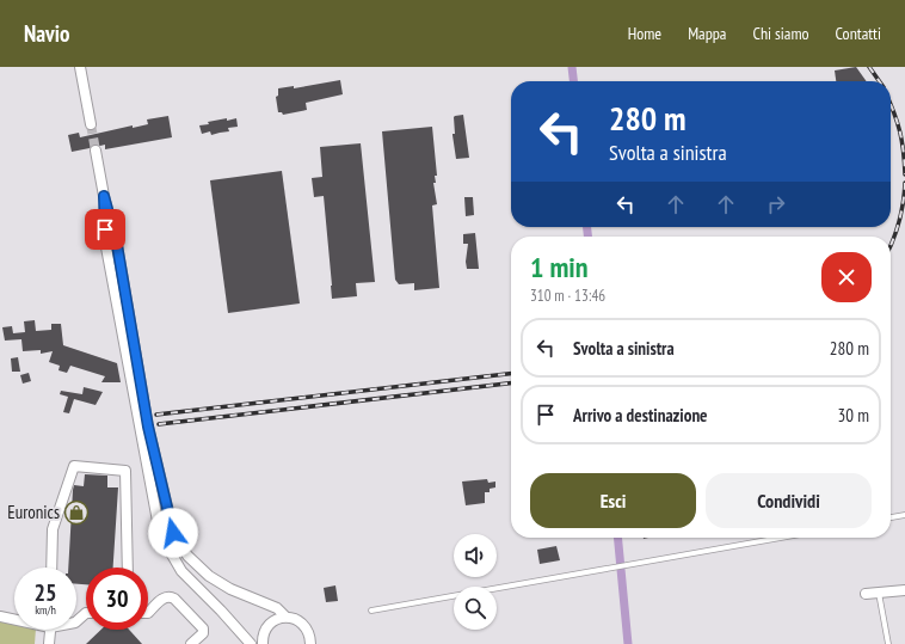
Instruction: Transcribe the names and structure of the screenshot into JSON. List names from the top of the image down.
{
  "places": {
    "shop": ["Euronics"]
  },
  "page": {
    "header": "Navio",
    "nav": [
      "Home",
      "Mappa",
      "Chi siamo",
      "Contatti"
    ],
    "turn": ["280 m", "Svolta a sinistra"],
    "heading": ["1 min", "310 m · 13:46"],
    "list": [
      {
        "name": "Svolta a sinistra",
        "value": "280 m"
      },
      {
        "name": "Arrivo a destinazione",
        "value": "30 m"
      }
    ],
    "buttons": ["Esci", "Condividi"],
    "speed": "25 km/h",
    "limit": "30"
  }
}
